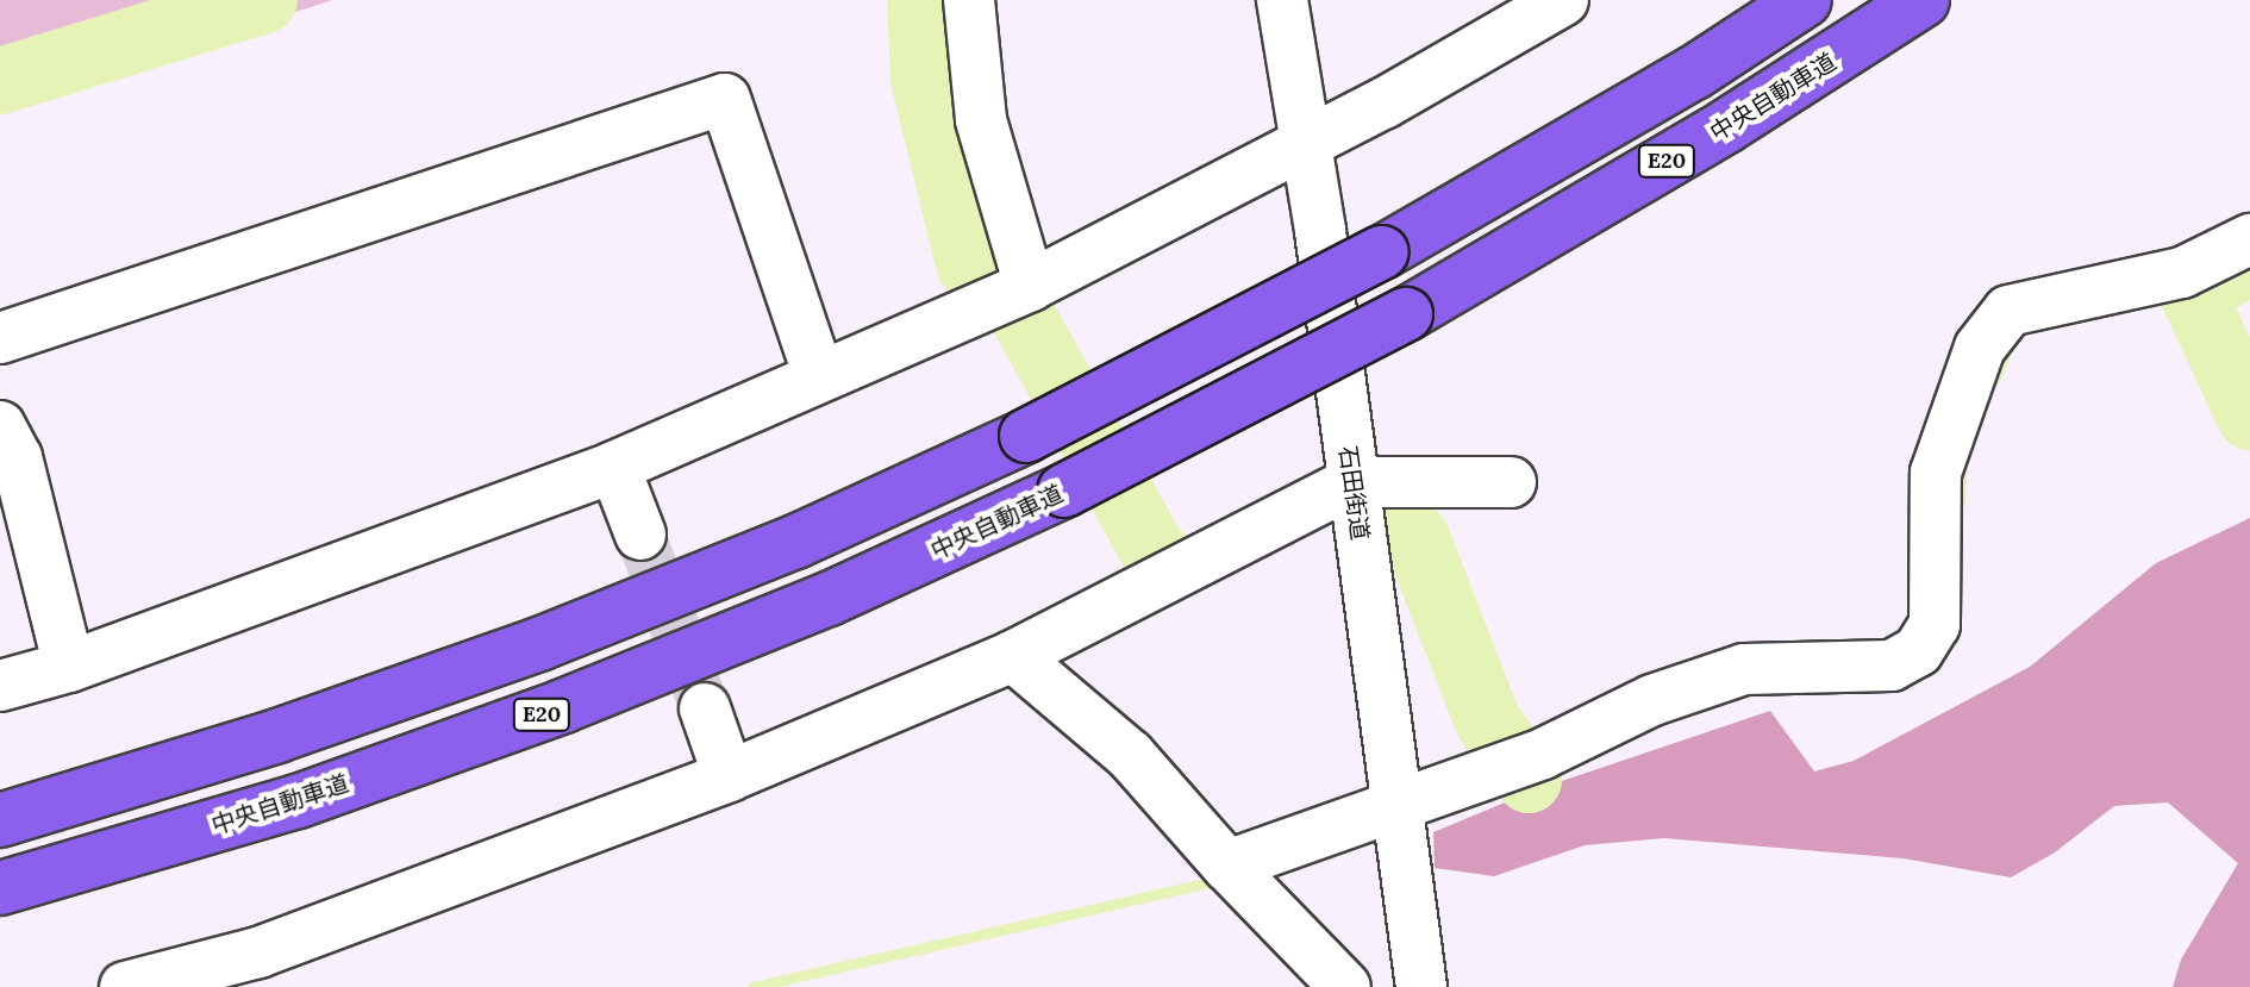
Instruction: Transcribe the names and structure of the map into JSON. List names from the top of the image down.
{
  "streets": {
    "highway": ["中央自動車道", "E20"],
    "street": ["石田街道"]
  }
}
